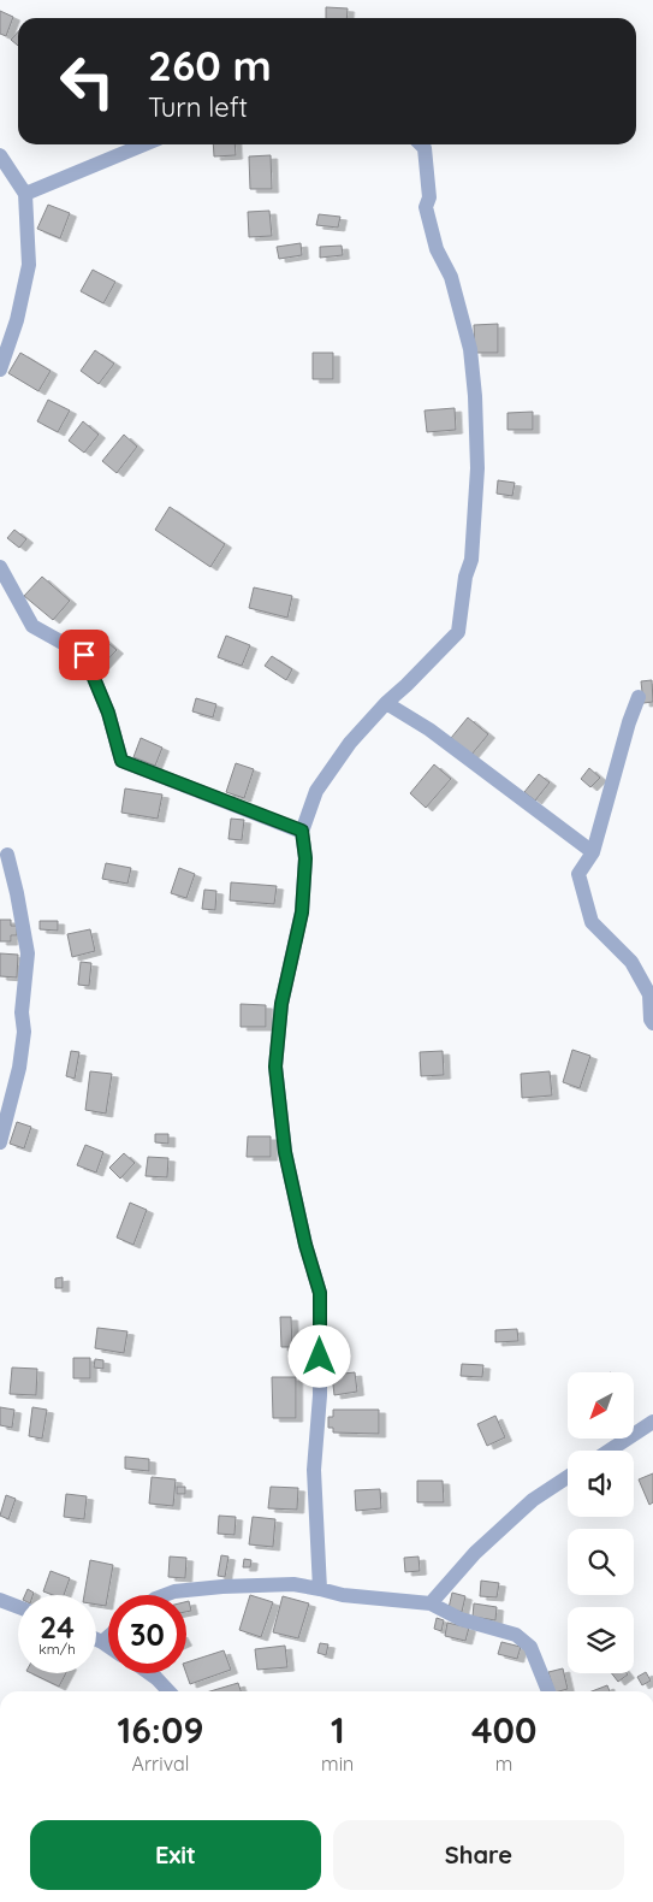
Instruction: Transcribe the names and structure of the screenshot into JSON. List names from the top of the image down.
{
  "north": "bottom left",
  "page": {
    "turn": ["260 m", "Turn left"],
    "speed": "24 km/h",
    "limit": "30",
    "eta": [
      "16:09",
      "Arrival",
      "1",
      "min",
      "400",
      "m"
    ],
    "buttons": ["Exit", "Share"]
  }
}
